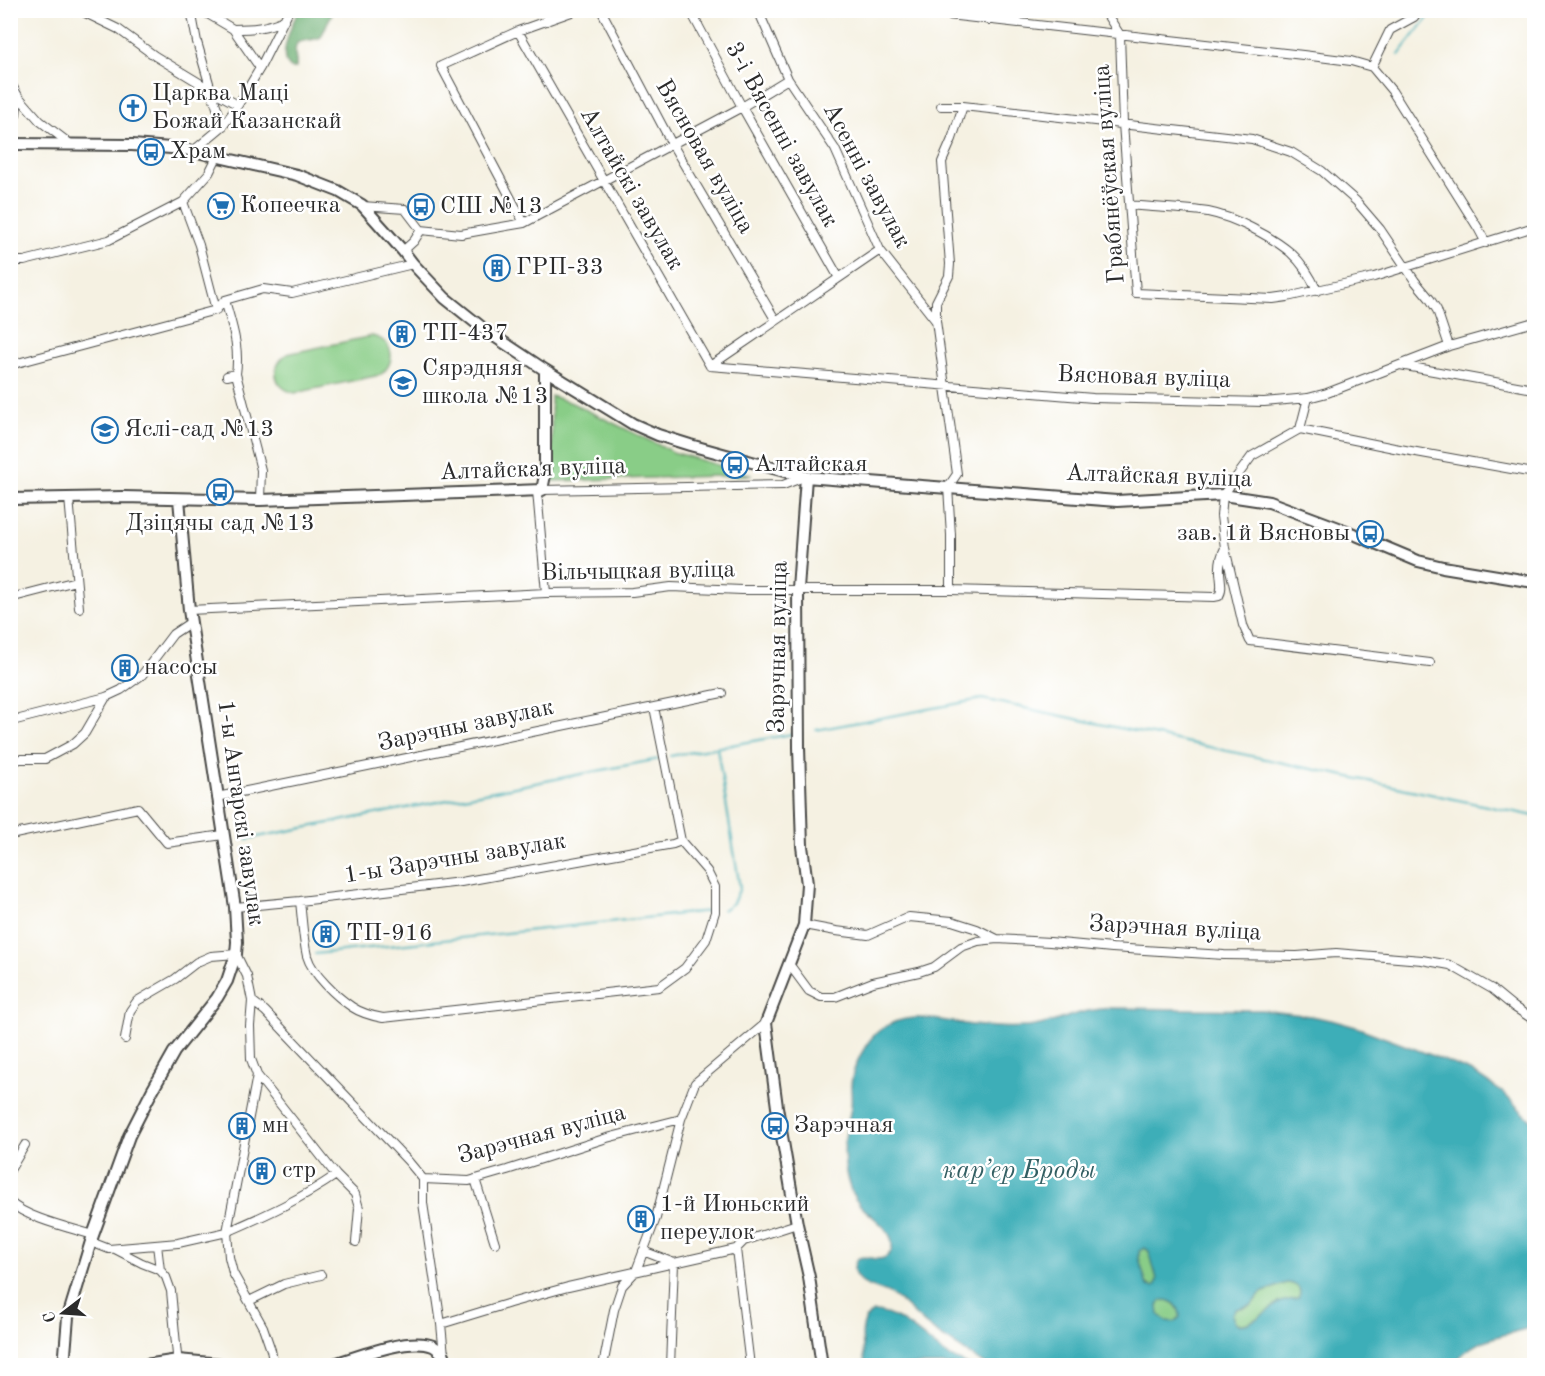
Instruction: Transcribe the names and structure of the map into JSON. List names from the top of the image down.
{
  "streets": {
    "main road": ["Алтайская вуліца", "Зарэчная вуліца", "1-ы Ангарскі завулак"],
    "street": [
      "3-і Вясенні завулак",
      "Вясновая вуліца",
      "Грабянёўская вуліца",
      "Асенні завулак",
      "Алтайскі завулак",
      "Вільчыцкая вуліца",
      "Зарэчны завулак",
      "1-ы Зарэчны завулак"
    ]
  },
  "crossings": [
    ["Вясновая вуліца", "Алтайскі завулак"],
    ["Алтайская вуліца", "Зарэчная вуліца"],
    ["Алтайская вуліца", "1-ы Ангарскі завулак"],
    ["Вільчыцкая вуліца", "Зарэчная вуліца"],
    ["Вільчыцкая вуліца", "1-ы Ангарскі завулак"],
    ["Зарэчны завулак", "1-ы Ангарскі завулак"],
    ["1-ы Ангарскі завулак", "1-ы Зарэчны завулак"]
  ],
  "water": ["карʼер Броды"],
  "places": {
    "church": ["Царква Маці Божай Казанскай"],
    "bus stop": [
      "Храм",
      "СШ №13",
      "Алтайская",
      "Дзіцячы сад №13",
      "зав. 1й Вясновы",
      "Зарэчная"
    ],
    "supermarket": ["Копеечка"],
    "building": [
      "ГРП-33",
      "ТП-437",
      "насосы",
      "ТП-916",
      "мн",
      "стр",
      "1-й Июньский переулок"
    ],
    "school or university": ["Сярэдняя школа №13", "Яслі-сад №13"]
  },
  "north": "left"
}
